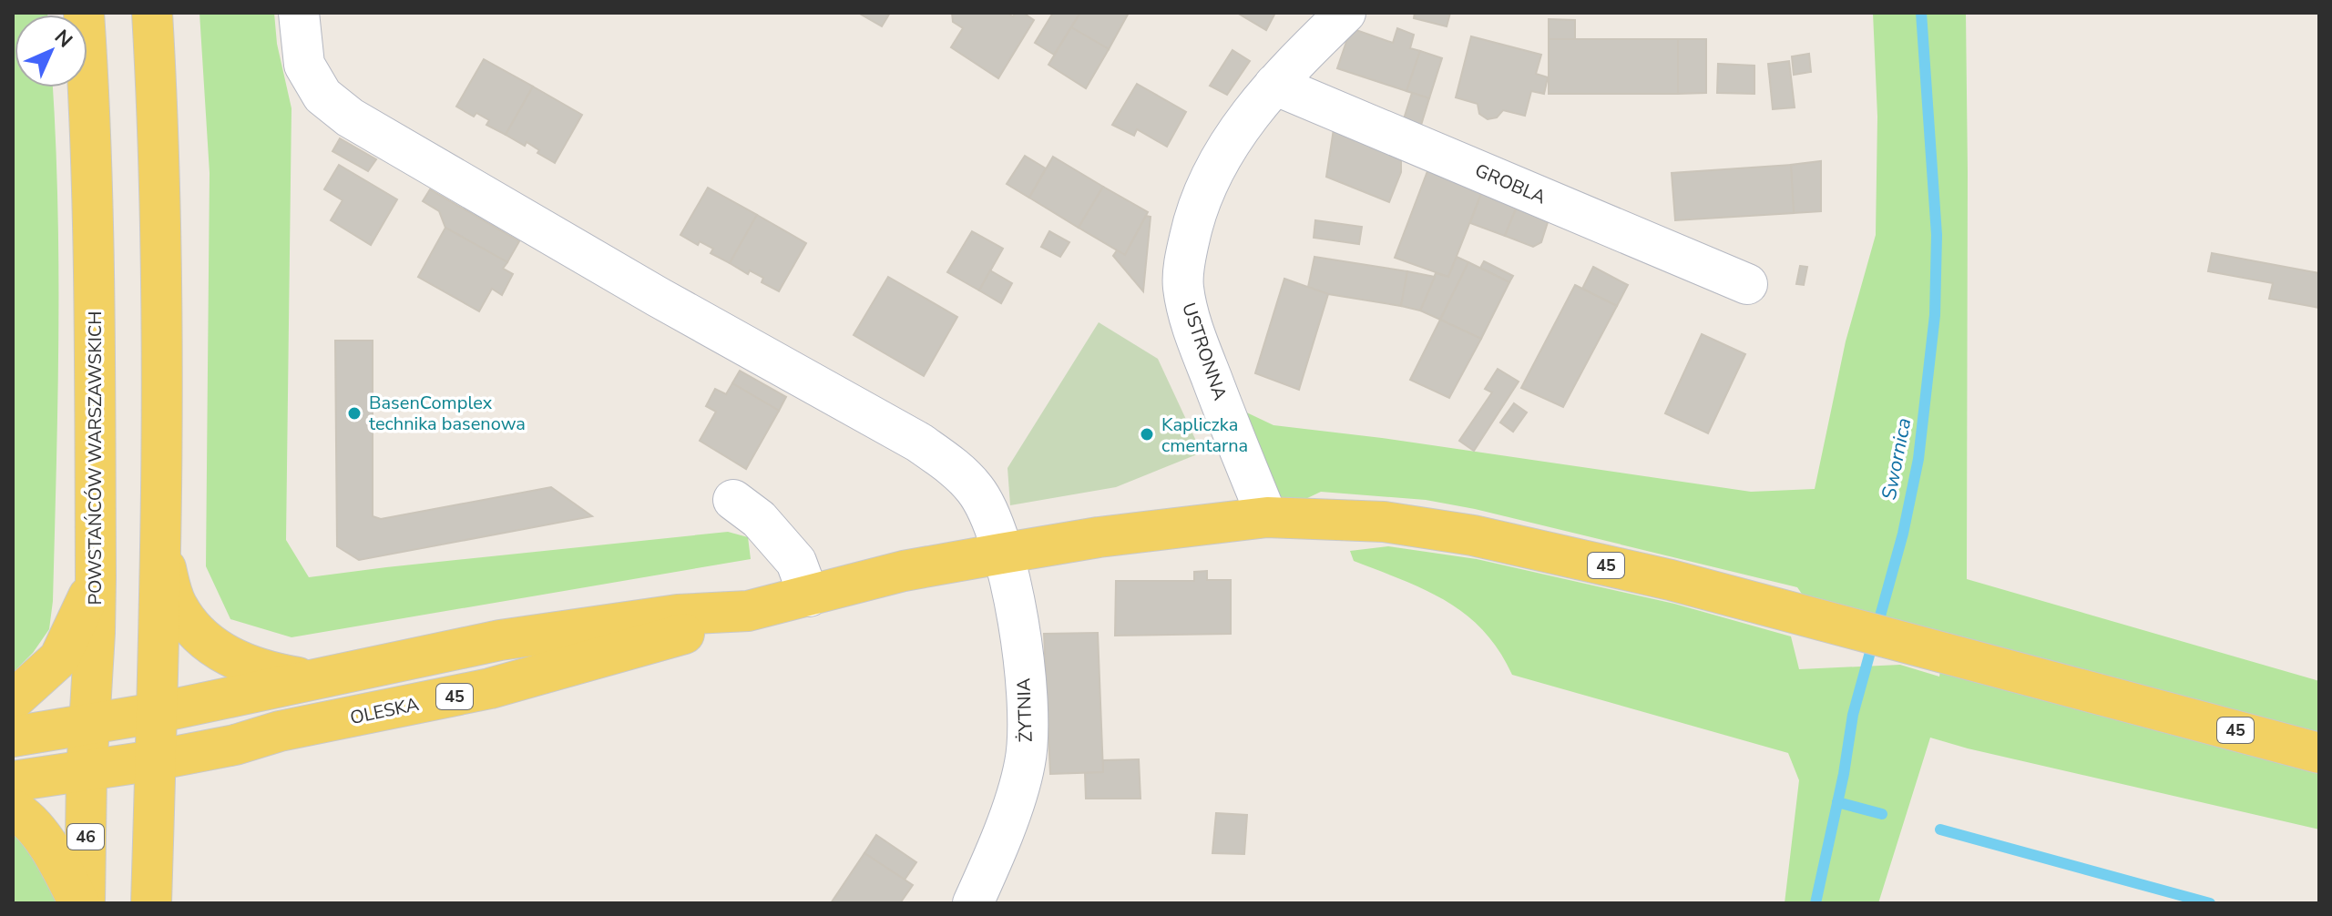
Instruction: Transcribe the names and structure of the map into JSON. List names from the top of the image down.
{
  "streets": {
    "main road": [
      "POWSTAŃCÓW WARSZAWSKICH",
      "45",
      "OLESKA",
      "46"
    ],
    "street": ["GROBLA", "USTRONNA", "ŻYTNIA"]
  },
  "crossings": [
    ["GROBLA", "USTRONNA"],
    ["USTRONNA", "45"],
    ["POWSTAŃCÓW WARSZAWSKICH", "OLESKA"],
    ["45", "ŻYTNIA"],
    ["45", "OLESKA"]
  ],
  "water": ["Swornica"],
  "places": ["BasenComplex technika basenowa", "Kapliczka cmentarna"],
  "north": "top right"
}
